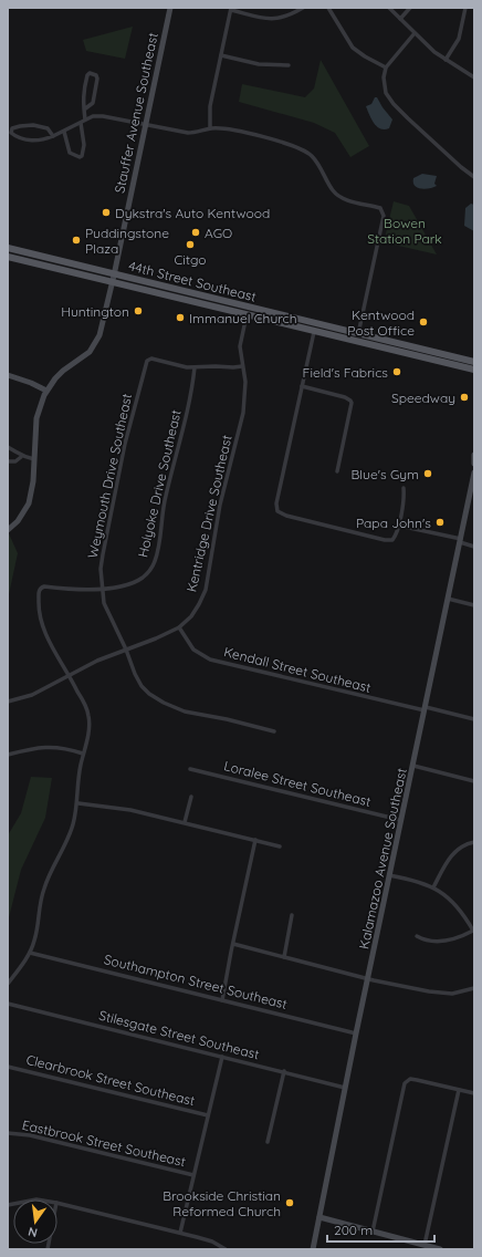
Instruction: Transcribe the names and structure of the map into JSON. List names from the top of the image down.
{
  "streets": {
    "main road": ["Stauffer Avenue Southeast", "44th Street Southeast", "Kalamazoo Avenue Southeast"],
    "street": [
      "Weymouth Drive Southeast",
      "Holyoke Drive Southeast",
      "Kentridge Drive Southeast",
      "Kendall Street Southeast",
      "Loralee Street Southeast",
      "Southampton Street Southeast",
      "Stilesgate Street Southeast",
      "Clearbrook Street Southeast",
      "Eastbrook Street Southeast"
    ]
  },
  "crossings": [
    ["Stauffer Avenue Southeast", "44th Street Southeast"],
    ["44th Street Southeast", "Kentridge Drive Southeast"],
    ["Weymouth Drive Southeast", "Holyoke Drive Southeast"],
    ["Weymouth Drive Southeast", "Kentridge Drive Southeast"],
    ["Holyoke Drive Southeast", "Kentridge Drive Southeast"],
    ["Kentridge Drive Southeast", "Kendall Street Southeast"],
    ["Kendall Street Southeast", "Kalamazoo Avenue Southeast"],
    ["Loralee Street Southeast", "Kalamazoo Avenue Southeast"],
    ["Kalamazoo Avenue Southeast", "Southampton Street Southeast"],
    ["Kalamazoo Avenue Southeast", "Stilesgate Street Southeast"]
  ],
  "parks": ["Bowen Station Park"],
  "places": [
    "Dykstra's Auto Kentwood",
    "AGO",
    "Puddingstone Plaza",
    "Citgo",
    "Huntington",
    "Immanuel Church",
    "Kentwood Post Office",
    "Field's Fabrics",
    "Speedway",
    "Blue's Gym",
    "Papa John's",
    "Brookside Christian Reformed Church"
  ],
  "scale_bar": "200 m",
  "north": "bottom"
}
